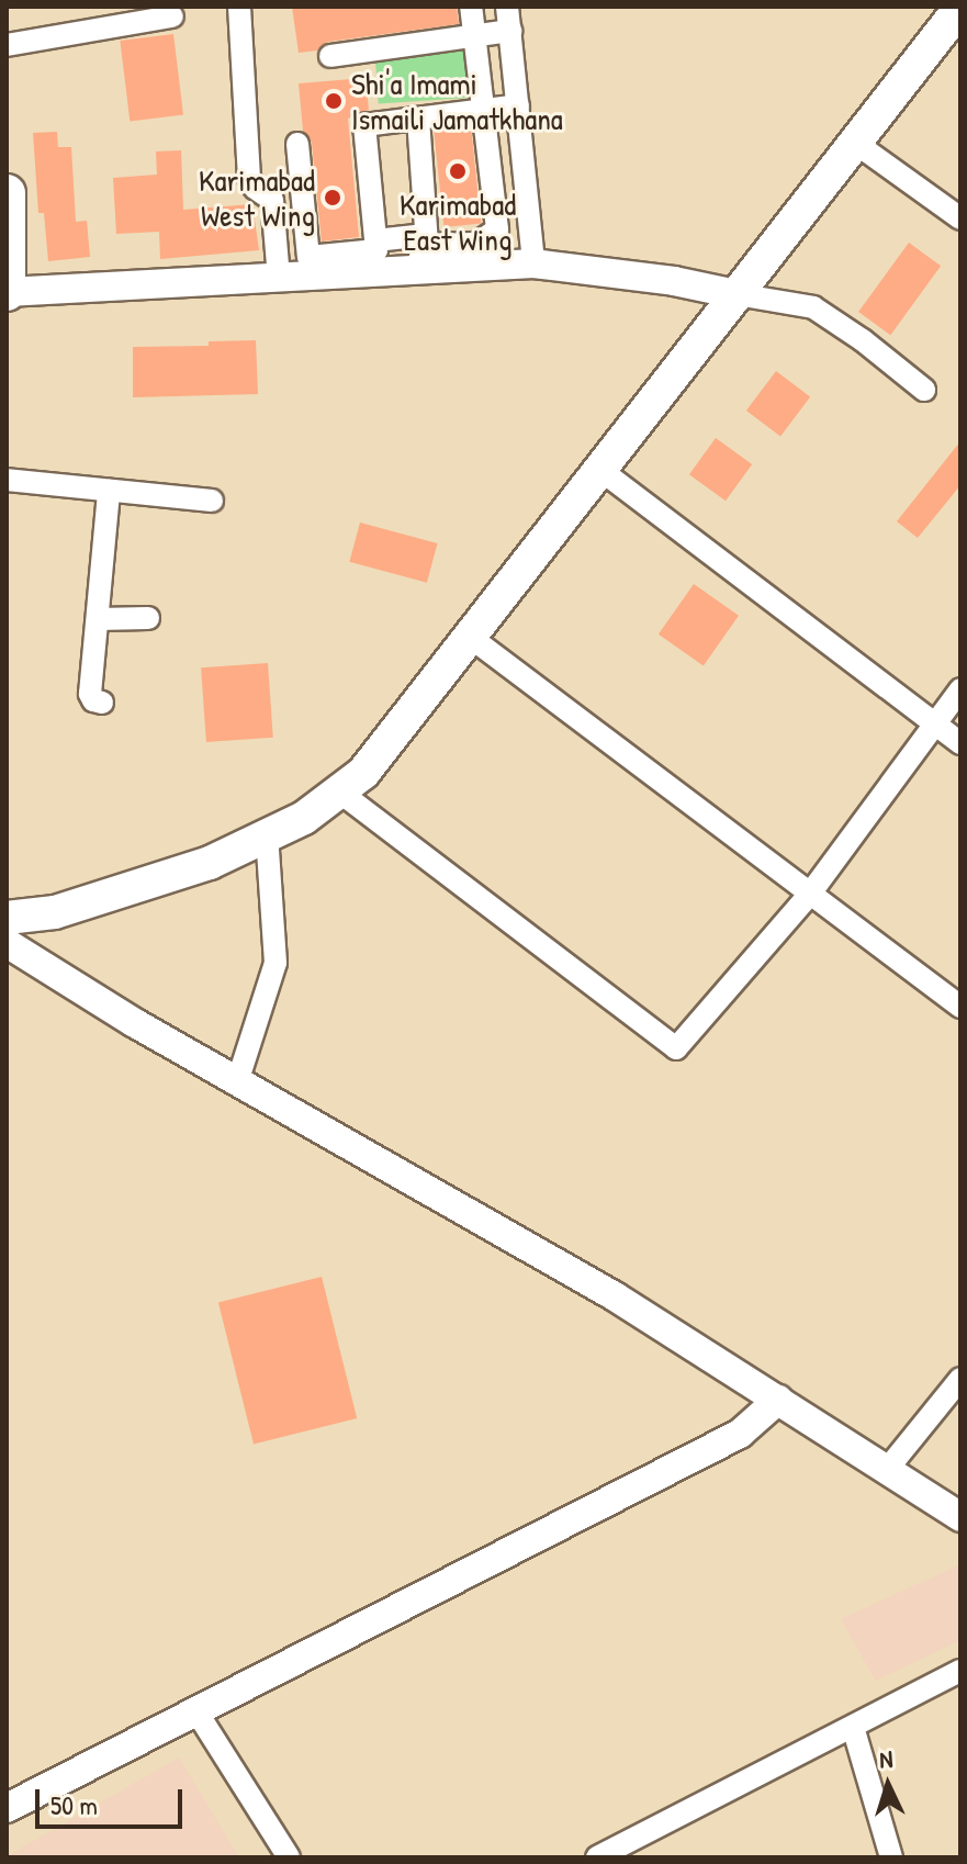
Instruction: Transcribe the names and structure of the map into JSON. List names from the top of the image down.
{
  "places": ["Shi'a Imami Ismaili Jamatkhana", "Karimabad East Wing", "Karimabad West Wing"],
  "scale_bar": "50 m",
  "north": "top"
}
